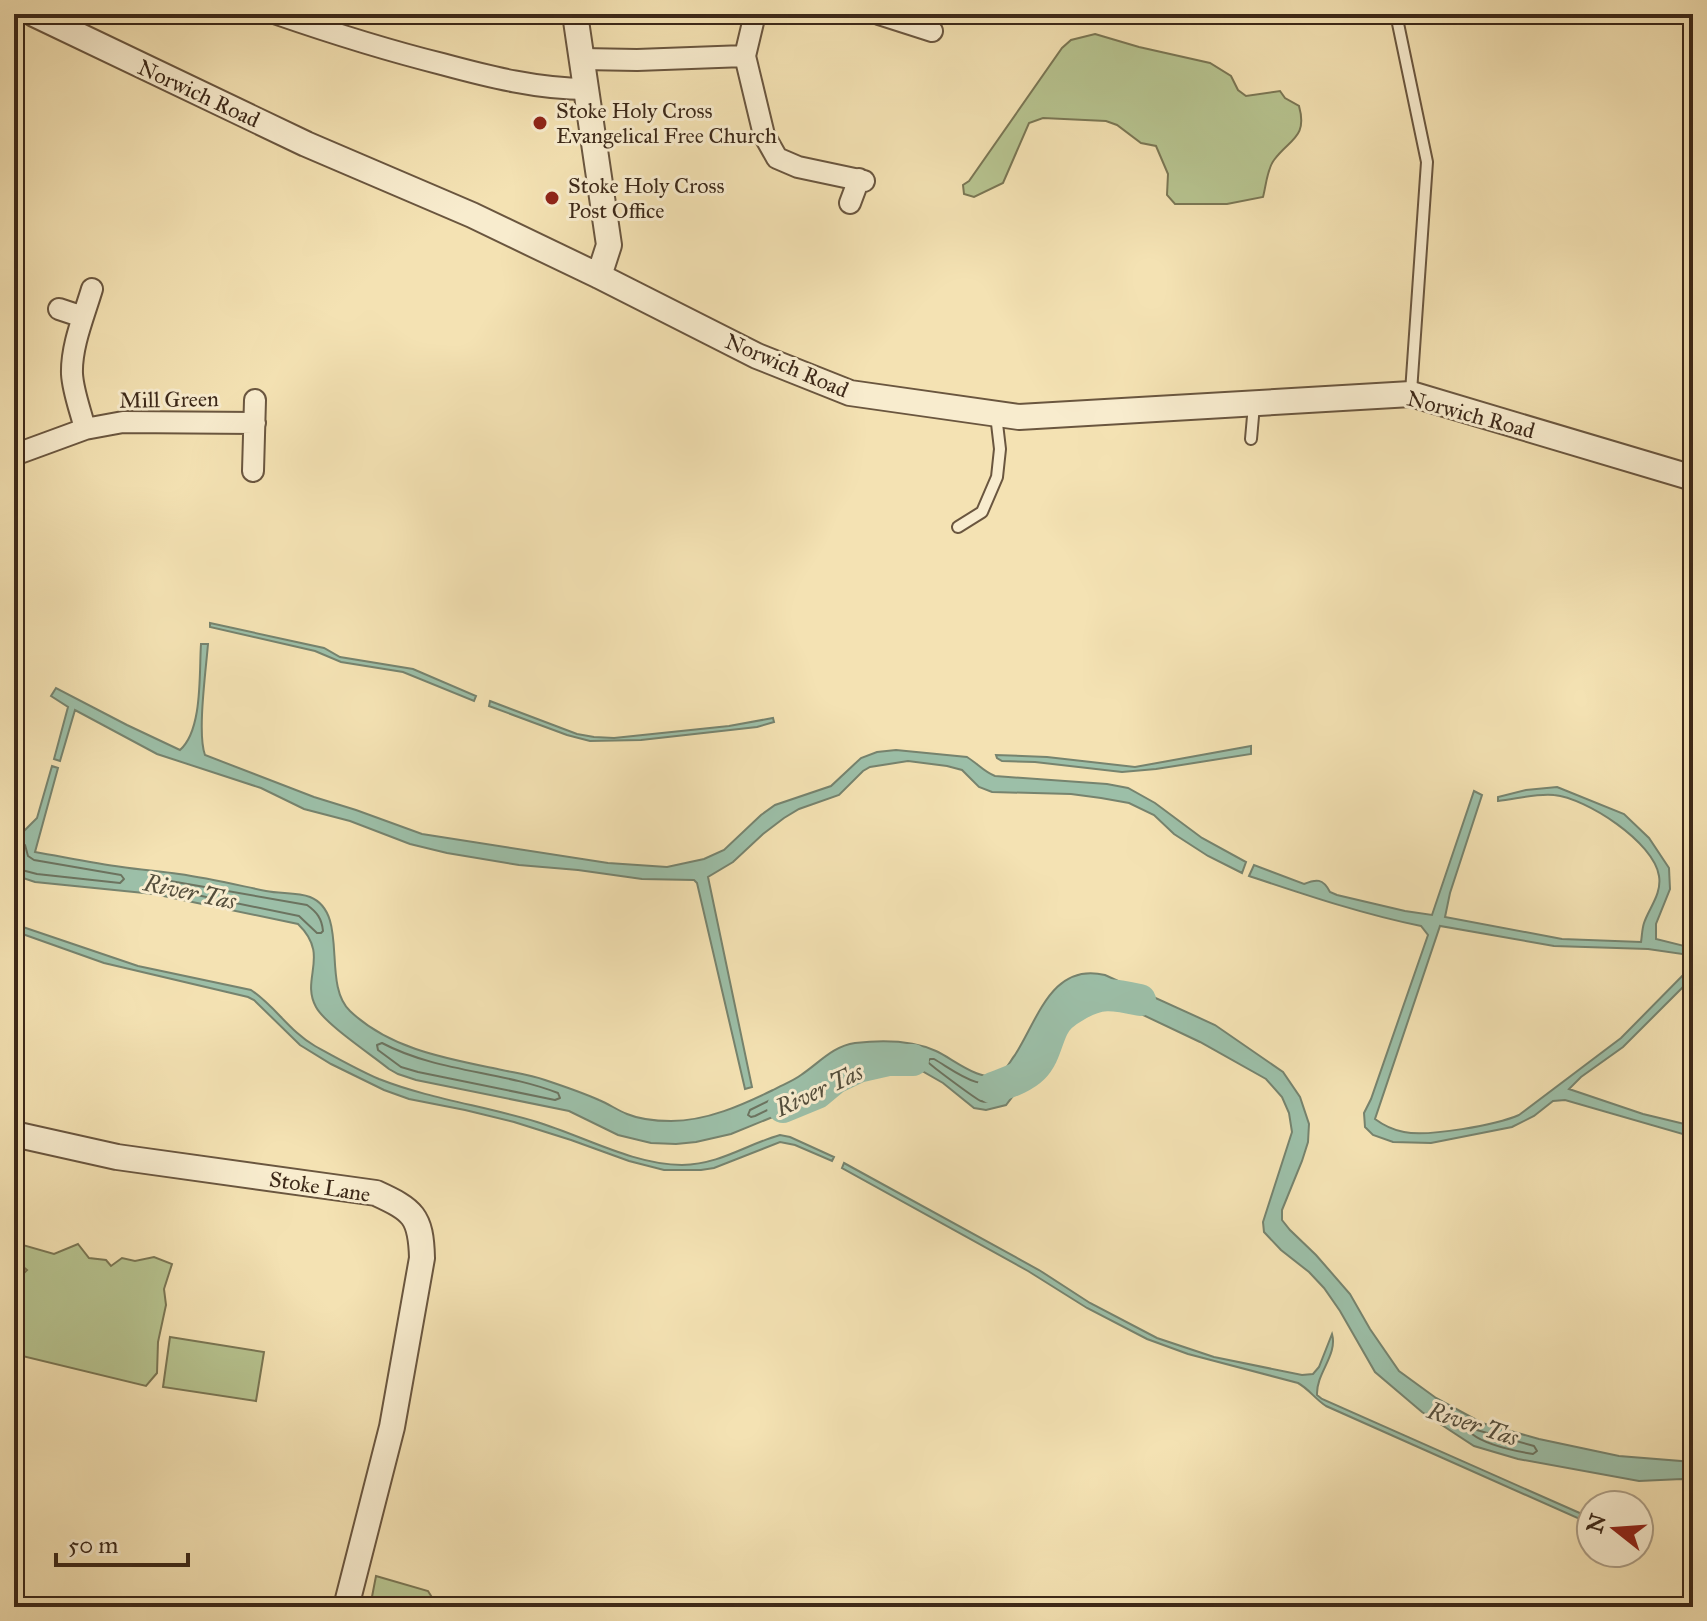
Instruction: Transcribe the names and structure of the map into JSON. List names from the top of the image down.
{
  "streets": {
    "street": ["Norwich Road", "Mill Green", "Stoke Lane"]
  },
  "water": ["River Tas"],
  "places": ["Stoke Holy Cross Evangelical Free Church", "Stoke Holy Cross Post Office"],
  "scale_bar": "50 m",
  "north": "left"
}
